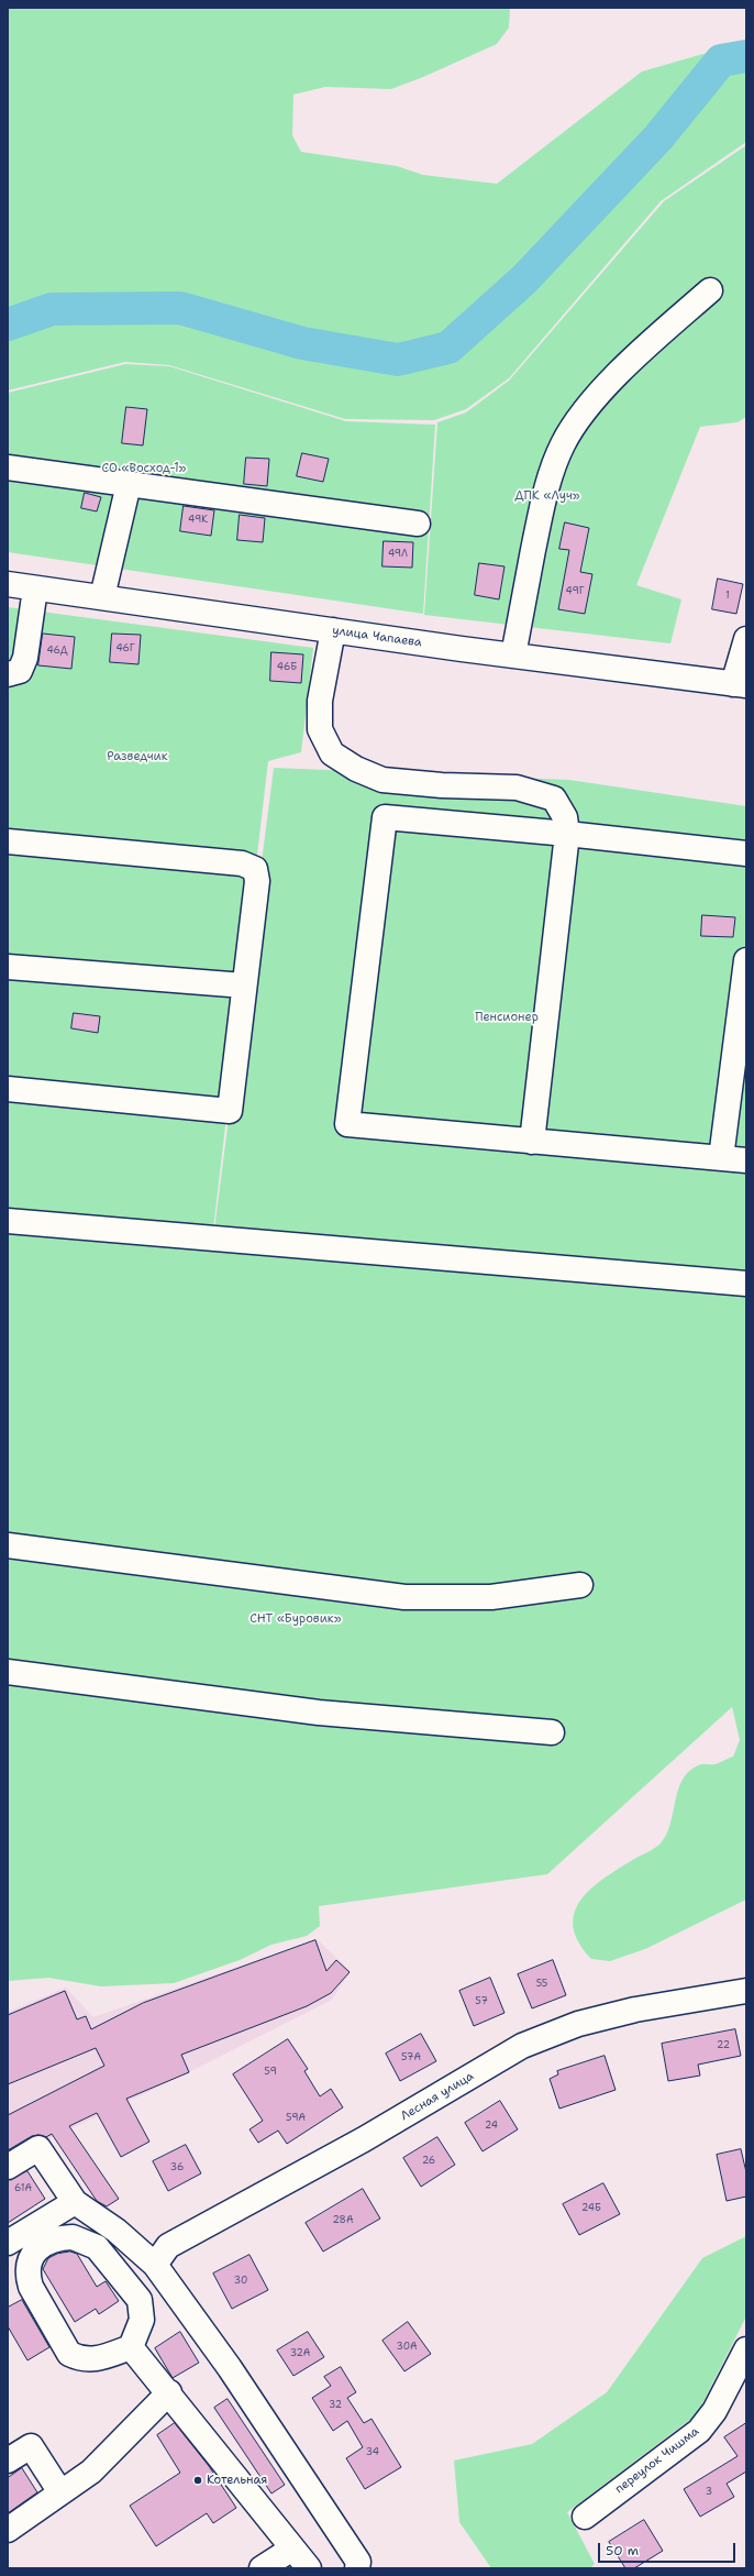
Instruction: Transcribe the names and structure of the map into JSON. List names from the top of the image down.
{
  "streets": {
    "street": ["улица Чапаева", "Лесная улица", "переулок Чишма"]
  },
  "parks": [
    "СО «Восход-1»",
    "ДПК «Луч»",
    "Разведчик",
    "Пенсионер",
    "СНТ «Буровик»"
  ],
  "places": ["Котельная"],
  "house_numbers": [
    "49К",
    "49Л",
    "49Г",
    "1",
    "46Г",
    "46Д",
    "46Б",
    "55",
    "57",
    "22",
    "57А",
    "59",
    "59А",
    "24",
    "26",
    "36",
    "61А",
    "24Б",
    "28А",
    "30",
    "30А",
    "32А",
    "32",
    "34",
    "3"
  ],
  "scale_bar": "50 m"
}
